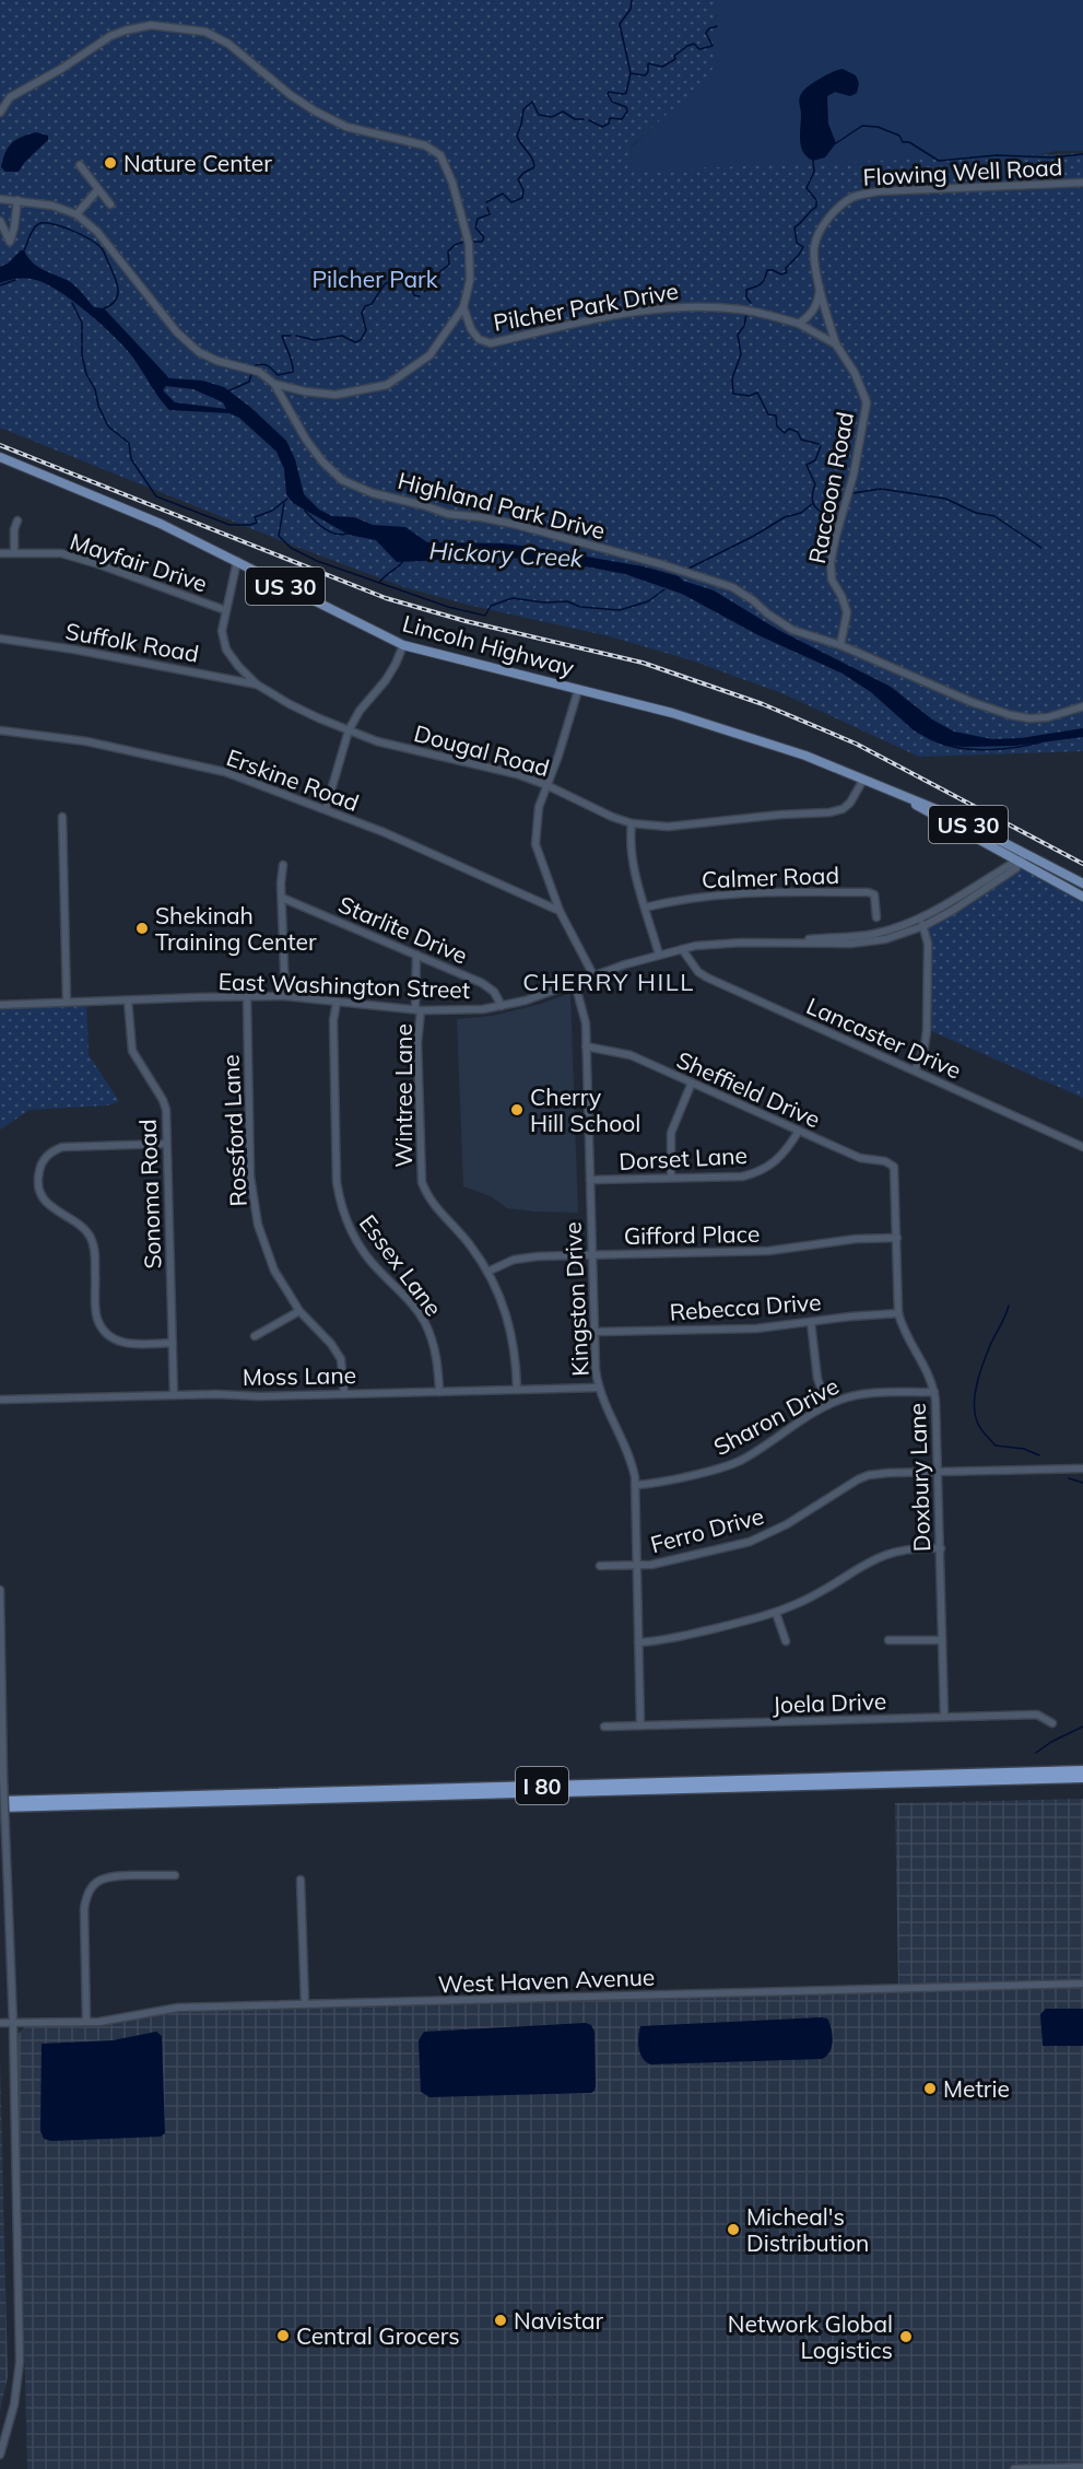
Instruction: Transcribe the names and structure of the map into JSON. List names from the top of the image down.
{
  "streets": {
    "highway": ["I 80"],
    "main road": ["US 30", "Lincoln Highway"],
    "street": [
      "Flowing Well Road",
      "Pilcher Park Drive",
      "Raccoon Road",
      "Highland Park Drive",
      "Mayfair Drive",
      "Suffolk Road",
      "Dougal Road",
      "Erskine Road",
      "Calmer Road",
      "Starlite Drive",
      "East Washington Street",
      "Lancaster Drive",
      "Sheffield Drive",
      "Wintree Lane",
      "Rossford Lane",
      "Dorset Lane",
      "Sonoma Road",
      "Gifford Place",
      "Essex Lane",
      "Kingston Drive",
      "Rebecca Drive",
      "Moss Lane",
      "Sharon Drive",
      "Doxbury Lane",
      "Ferro Drive",
      "Joela Drive",
      "West Haven Avenue"
    ]
  },
  "crossings": [
    ["Flowing Well Road", "Raccoon Road"],
    ["Pilcher Park Drive", "Raccoon Road"],
    ["Raccoon Road", "Highland Park Drive"],
    ["Mayfair Drive", "Dougal Road"],
    ["Suffolk Road", "Dougal Road"],
    ["Lincoln Highway", "Dougal Road"],
    ["Lincoln Highway", "East Washington Street"],
    ["Starlite Drive", "East Washington Street"],
    ["Starlite Drive", "Wintree Lane"],
    ["East Washington Street", "Lancaster Drive"],
    ["East Washington Street", "Wintree Lane"],
    ["East Washington Street", "Rossford Lane"],
    ["East Washington Street", "Sonoma Road"],
    ["East Washington Street", "Essex Lane"],
    ["East Washington Street", "Kingston Drive"],
    ["Sheffield Drive", "Dorset Lane"],
    ["Sheffield Drive", "Kingston Drive"],
    ["Sheffield Drive", "Doxbury Lane"],
    ["Wintree Lane", "Gifford Place"],
    ["Wintree Lane", "Moss Lane"],
    ["Rossford Lane", "Moss Lane"],
    ["Dorset Lane", "Kingston Drive"],
    ["Sonoma Road", "Moss Lane"],
    ["Gifford Place", "Kingston Drive"],
    ["Gifford Place", "Doxbury Lane"],
    ["Essex Lane", "Moss Lane"],
    ["Kingston Drive", "Rebecca Drive"],
    ["Kingston Drive", "Moss Lane"],
    ["Kingston Drive", "Sharon Drive"],
    ["Kingston Drive", "Ferro Drive"],
    ["Kingston Drive", "Joela Drive"],
    ["Rebecca Drive", "Doxbury Lane"],
    ["Sharon Drive", "Doxbury Lane"],
    ["Doxbury Lane", "Ferro Drive"],
    ["Doxbury Lane", "Joela Drive"]
  ],
  "districts": ["CHERRY HILL"],
  "water": ["Hickory Creek"],
  "parks": ["Pilcher Park"],
  "places": [
    "Nature Center",
    "Shekinah Training Center",
    "Cherry Hill School",
    "Metrie",
    "Micheal's Distribution",
    "Navistar",
    "Central Grocers",
    "Network Global Logistics"
  ]
}
